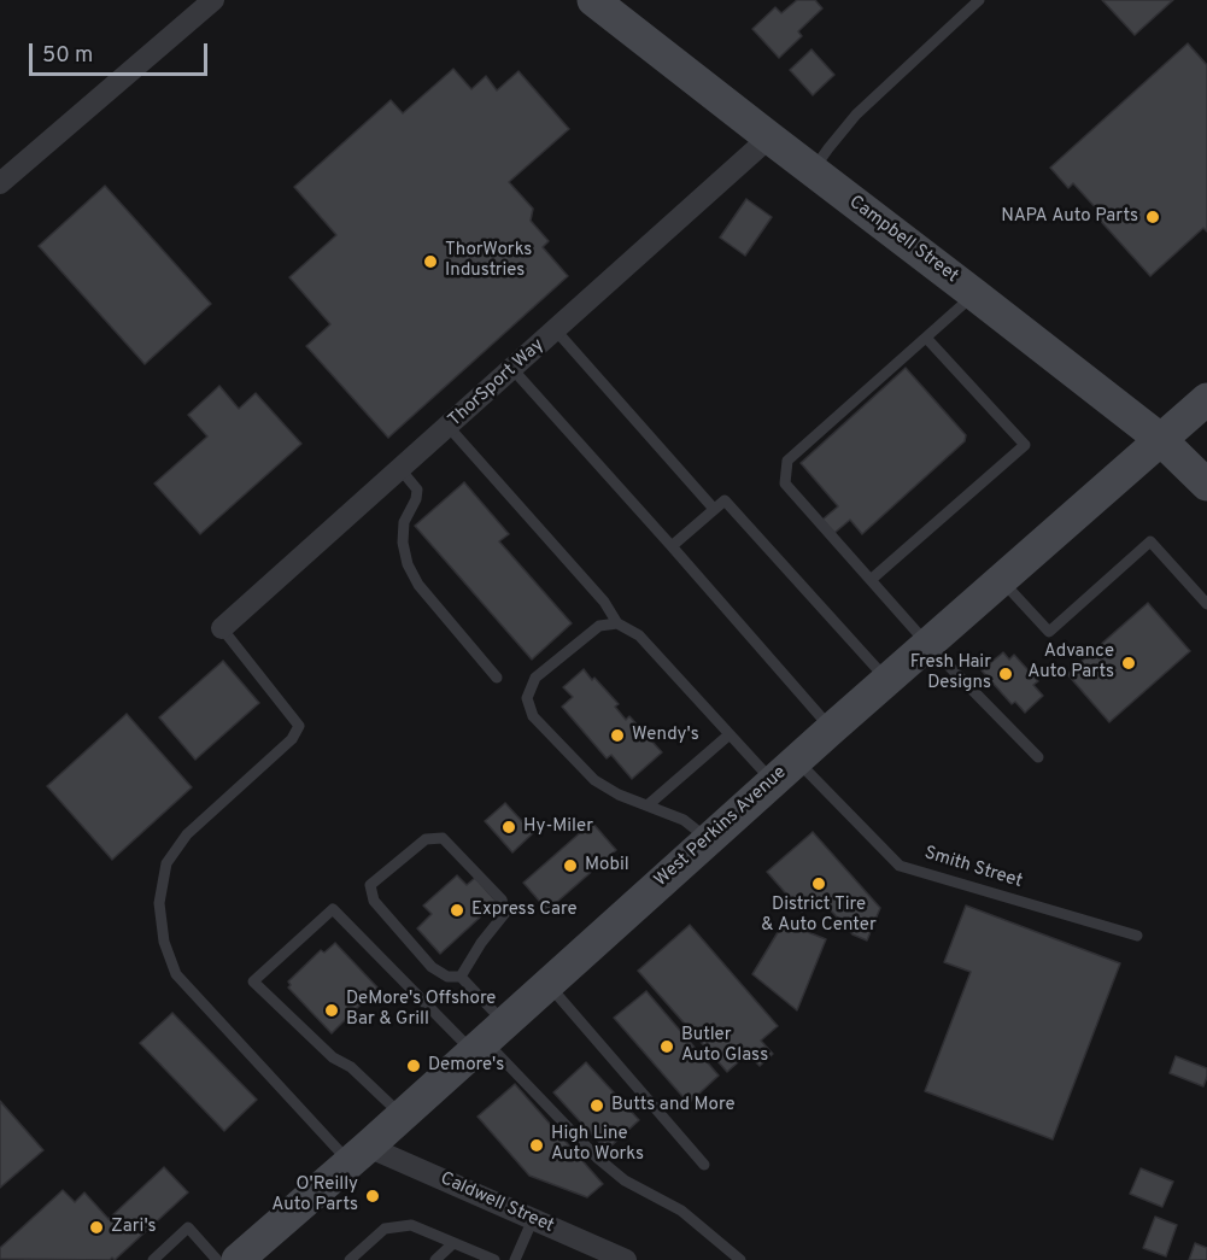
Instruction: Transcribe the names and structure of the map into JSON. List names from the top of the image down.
{
  "streets": {
    "main road": ["Campbell Street", "West Perkins Avenue"],
    "street": ["ThorSport Way", "Caldwell Street"],
    "lane": ["Smith Street"]
  },
  "crossings": [
    ["Campbell Street", "ThorSport Way"],
    ["Campbell Street", "West Perkins Avenue"],
    ["West Perkins Avenue", "Smith Street"],
    ["West Perkins Avenue", "Caldwell Street"]
  ],
  "places": [
    "NAPA Auto Parts",
    "ThorWorks Industries",
    "Advance Auto Parts",
    "Fresh Hair Designs",
    "Wendy's",
    "Hy-Miler",
    "Mobil",
    "District Tire & Auto Center",
    "Express Care",
    "DeMore's Offshore Bar & Grill",
    "Butler Auto Glass",
    "Demore's",
    "Butts and More",
    "High Line Auto Works",
    "O'Reilly Auto Parts",
    "Zari's"
  ],
  "scale_bar": "50 m"
}
